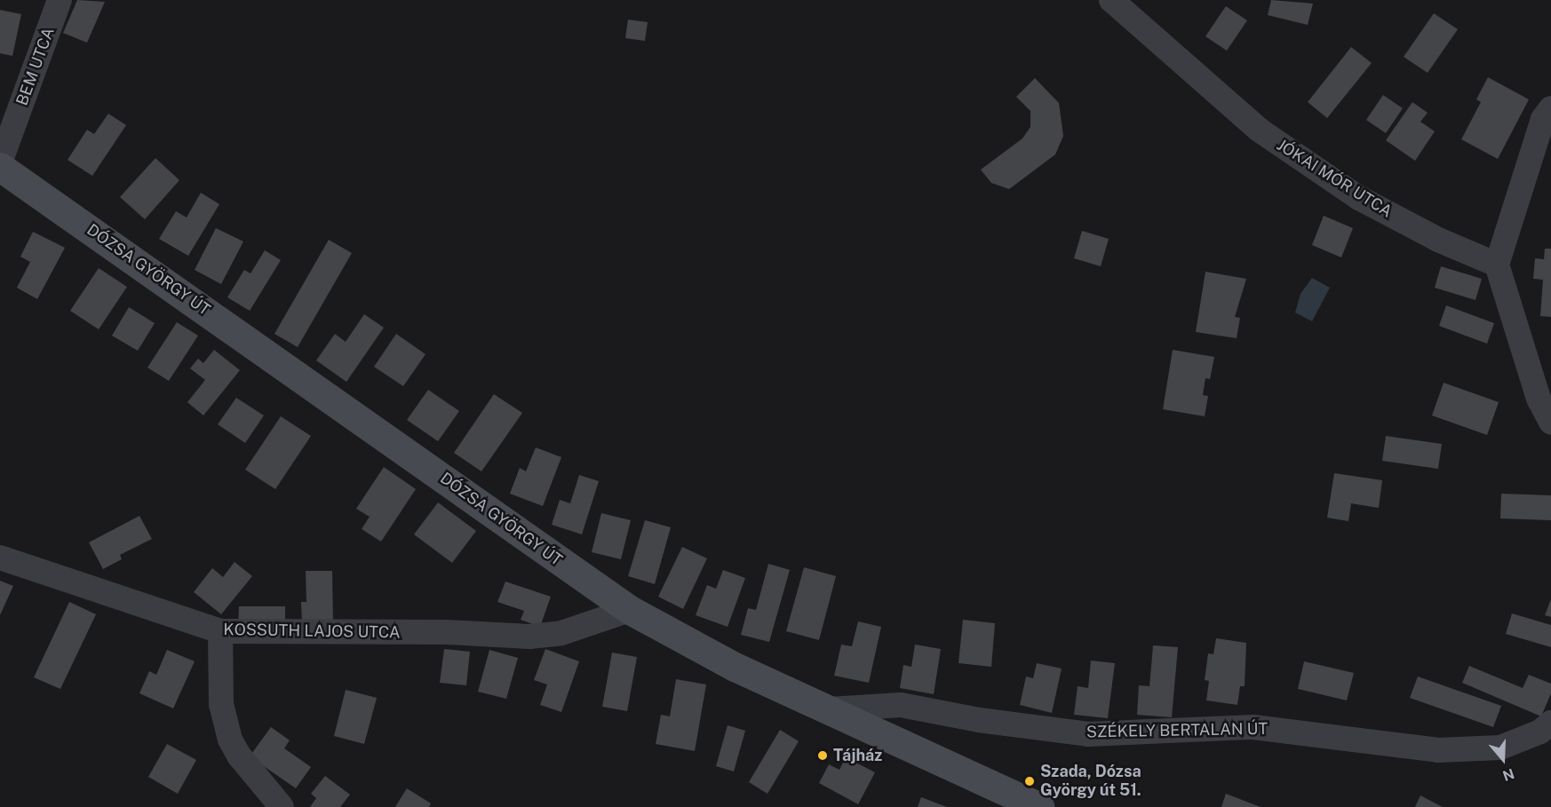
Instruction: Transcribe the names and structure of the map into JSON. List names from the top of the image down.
{
  "streets": {
    "main road": ["DÓZSA GYÖRGY ÚT"],
    "street": [
      "BEM UTCA",
      "JÓKAI MÓR UTCA",
      "KOSSUTH LAJOS UTCA",
      "SZÉKELY BERTALAN ÚT"
    ]
  },
  "crossings": [
    ["BEM UTCA", "DÓZSA GYÖRGY ÚT"],
    ["DÓZSA GYÖRGY ÚT", "KOSSUTH LAJOS UTCA"],
    ["DÓZSA GYÖRGY ÚT", "SZÉKELY BERTALAN ÚT"]
  ],
  "places": ["Tájház", "Szada, Dózsa György út 51."],
  "north": "bottom"
}
